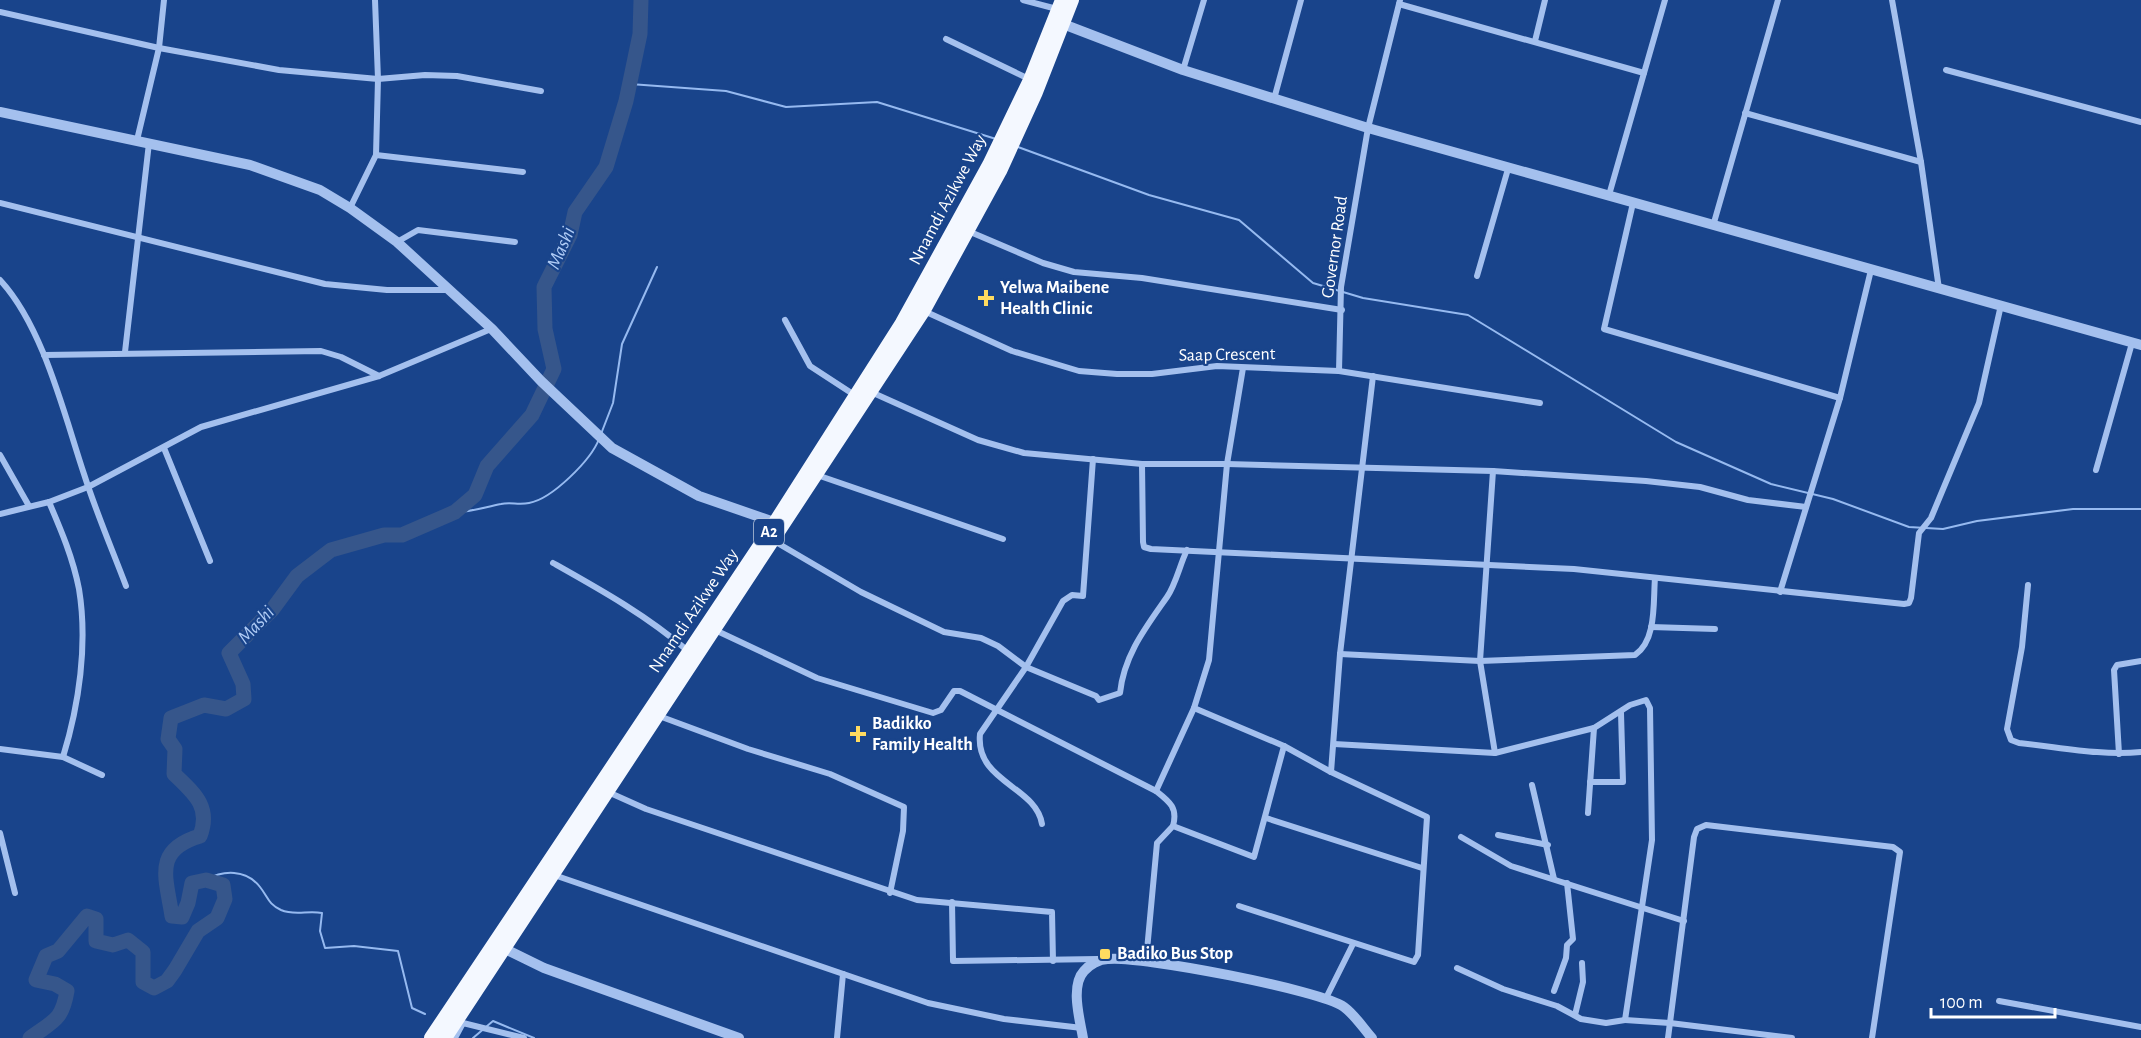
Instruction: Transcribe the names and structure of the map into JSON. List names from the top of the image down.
{
  "streets": {
    "highway": ["Nnamdi Azikwe Way", "A2"],
    "street": ["Governor Road", "Saap Crescent"]
  },
  "crossings": [
    ["Nnamdi Azikwe Way", "Saap Crescent"],
    ["Governor Road", "Saap Crescent"]
  ],
  "water": ["Mashi"],
  "places": {
    "health": ["Yelwa Maibene Health Clinic", "Badikko Family Health"],
    "transit": ["Badiko Bus Stop"]
  },
  "scale_bar": "100 m"
}
